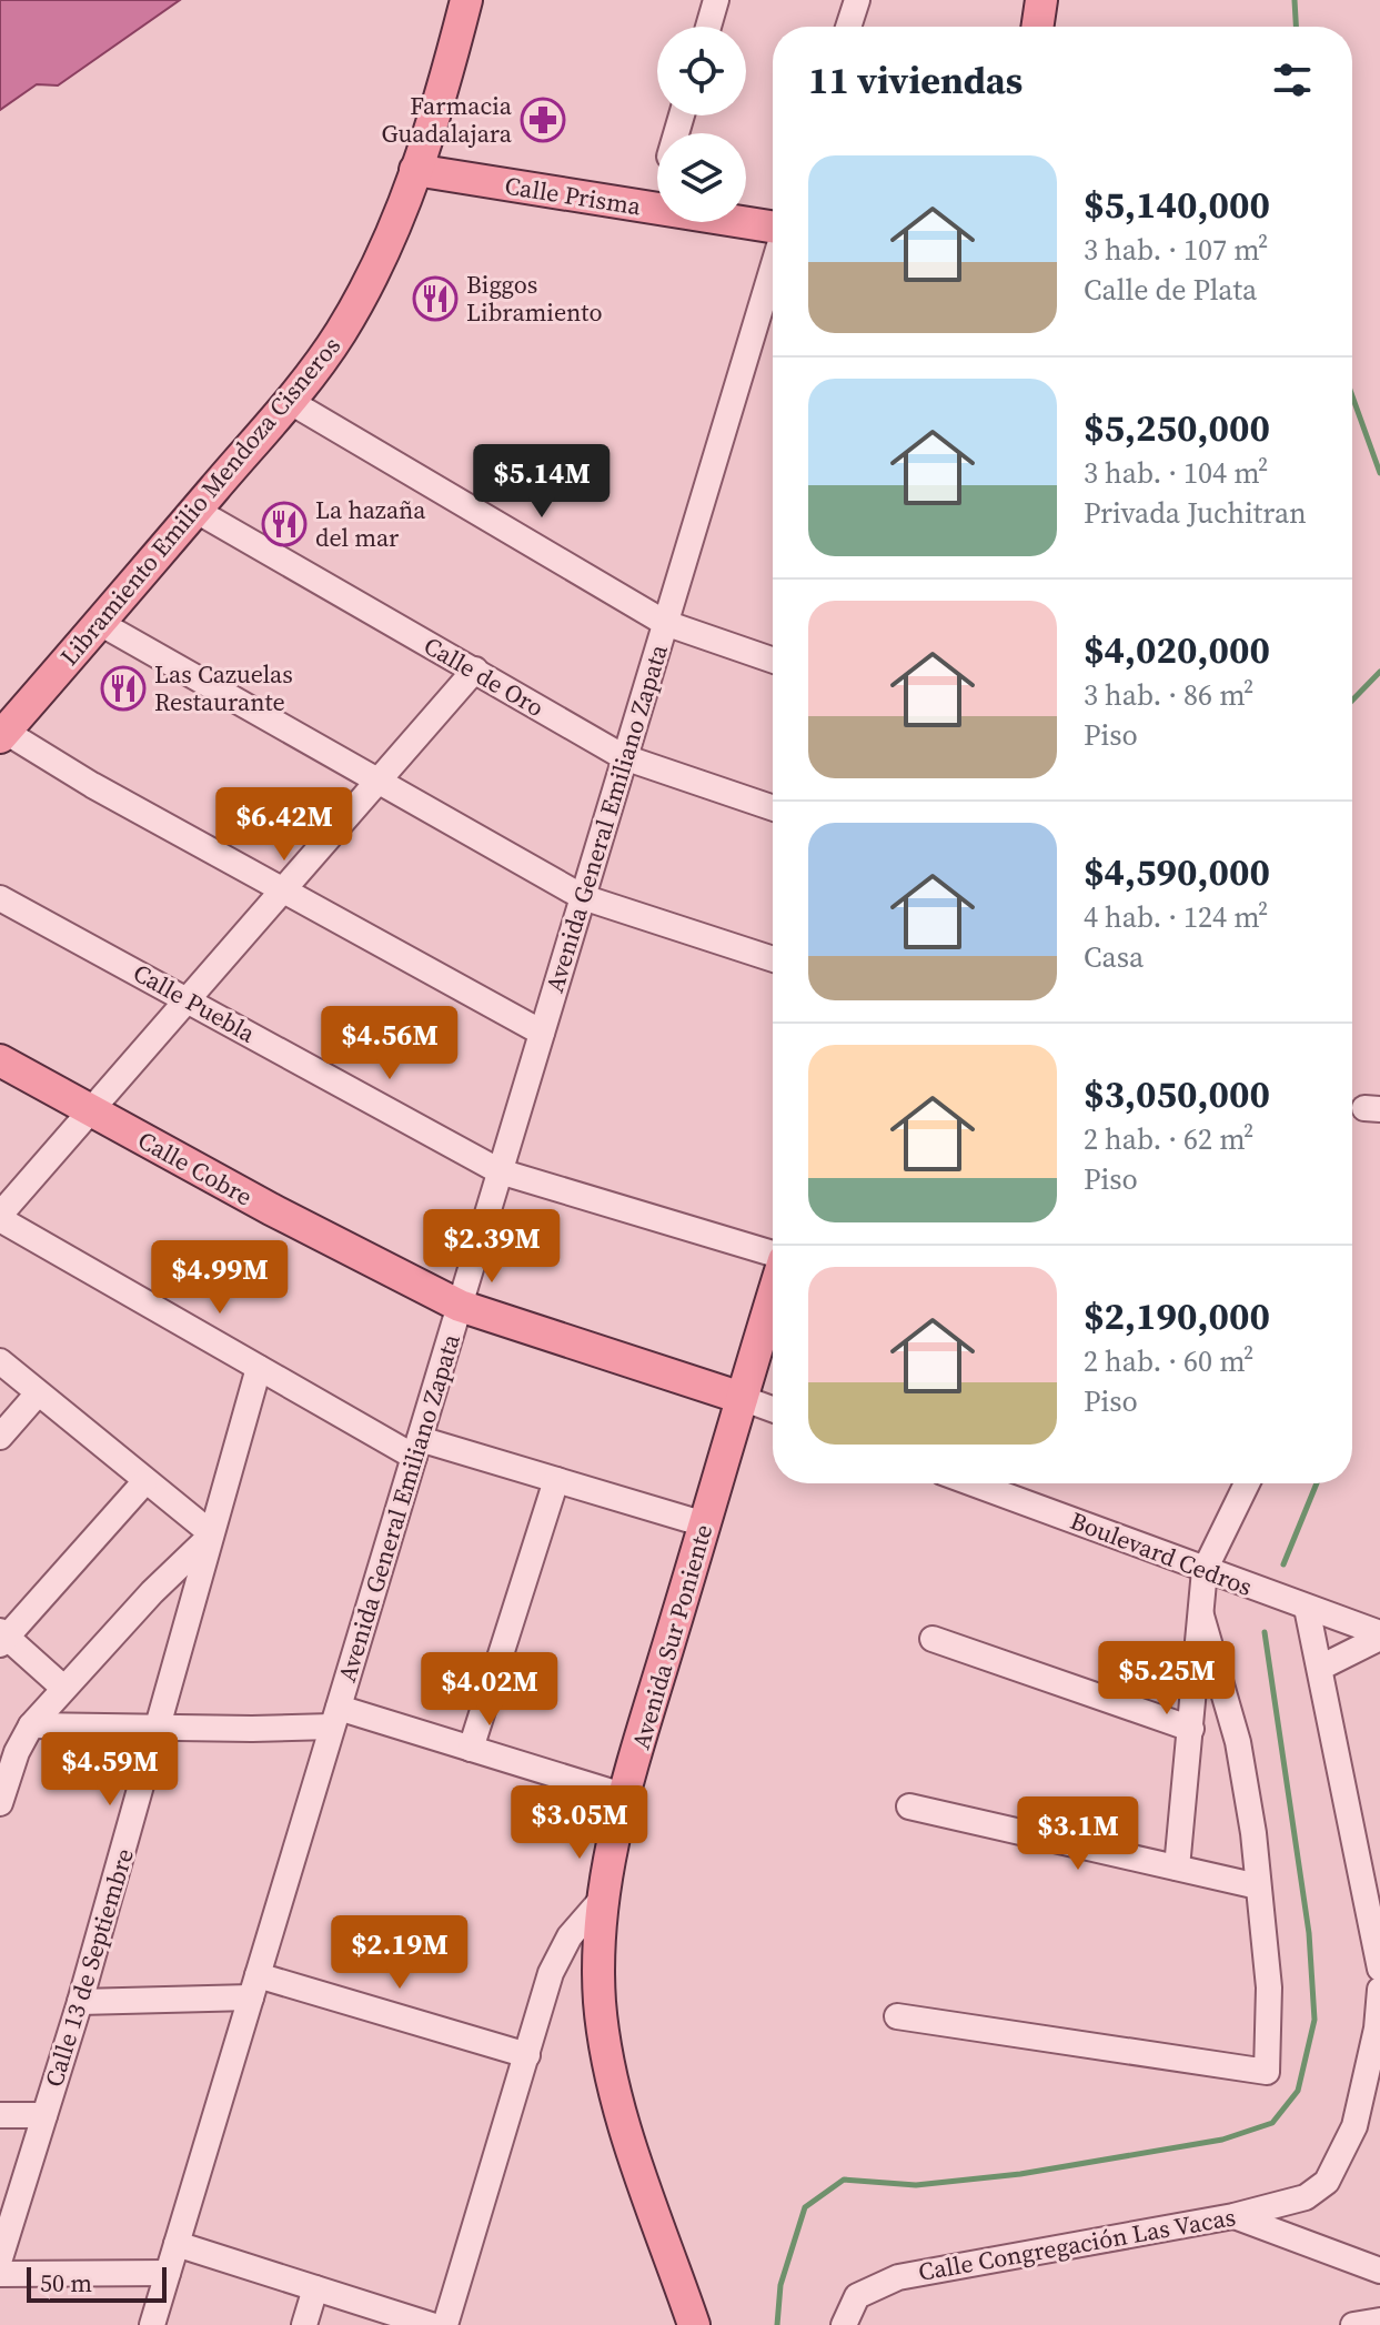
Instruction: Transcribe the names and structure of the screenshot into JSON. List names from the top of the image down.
{
  "streets": {
    "main road": [
      "Calle Prisma",
      "Libramiento Emilio Mendoza Cisneros",
      "Calle Cobre",
      "Avenida Sur Poniente"
    ],
    "street": [
      "Calle de Oro",
      "Avenida General Emiliano Zapata",
      "Calle Puebla",
      "Boulevard Cedros",
      "Calle 13 de Septiembre",
      "Calle Congregación Las Vacas"
    ]
  },
  "crossings": [
    ["Calle Prisma", "Libramiento Emilio Mendoza Cisneros"],
    ["Libramiento Emilio Mendoza Cisneros", "Calle de Oro"],
    ["Calle de Oro", "Avenida General Emiliano Zapata"],
    ["Avenida General Emiliano Zapata", "Calle Puebla"],
    ["Avenida General Emiliano Zapata", "Calle Cobre"],
    ["Calle Cobre", "Avenida Sur Poniente"]
  ],
  "places": {
    "pharmacy": ["Farmacia Guadalajara"],
    "restaurant": ["Biggos Libramiento", "La hazaña del mar", "Las Cazuelas Restaurante"]
  },
  "scale_bar": "50 m",
  "page": {
    "heading": "11 viviendas",
    "list": [
      {
        "name": "$5,140,000",
        "note": "3 hab. · 107 m² · Calle de Plata"
      },
      {
        "name": "$5,250,000",
        "note": "3 hab. · 104 m² · Privada Juchitran"
      },
      {
        "name": "$4,020,000",
        "note": "3 hab. · 86 m² · Piso"
      },
      {
        "name": "$4,590,000",
        "note": "4 hab. · 124 m² · Casa"
      },
      {
        "name": "$3,050,000",
        "note": "2 hab. · 62 m² · Piso"
      },
      {
        "name": "$2,190,000",
        "note": "2 hab. · 60 m² · Piso"
      }
    ],
    "price": [
      "$5.14M",
      "$6.42M",
      "$4.56M",
      "$2.39M",
      "$4.99M",
      "$5.25M",
      "$4.02M",
      "$4.59M",
      "$3.05M",
      "$3.1M",
      "$2.19M"
    ],
    "scale": "50 m"
  }
}
